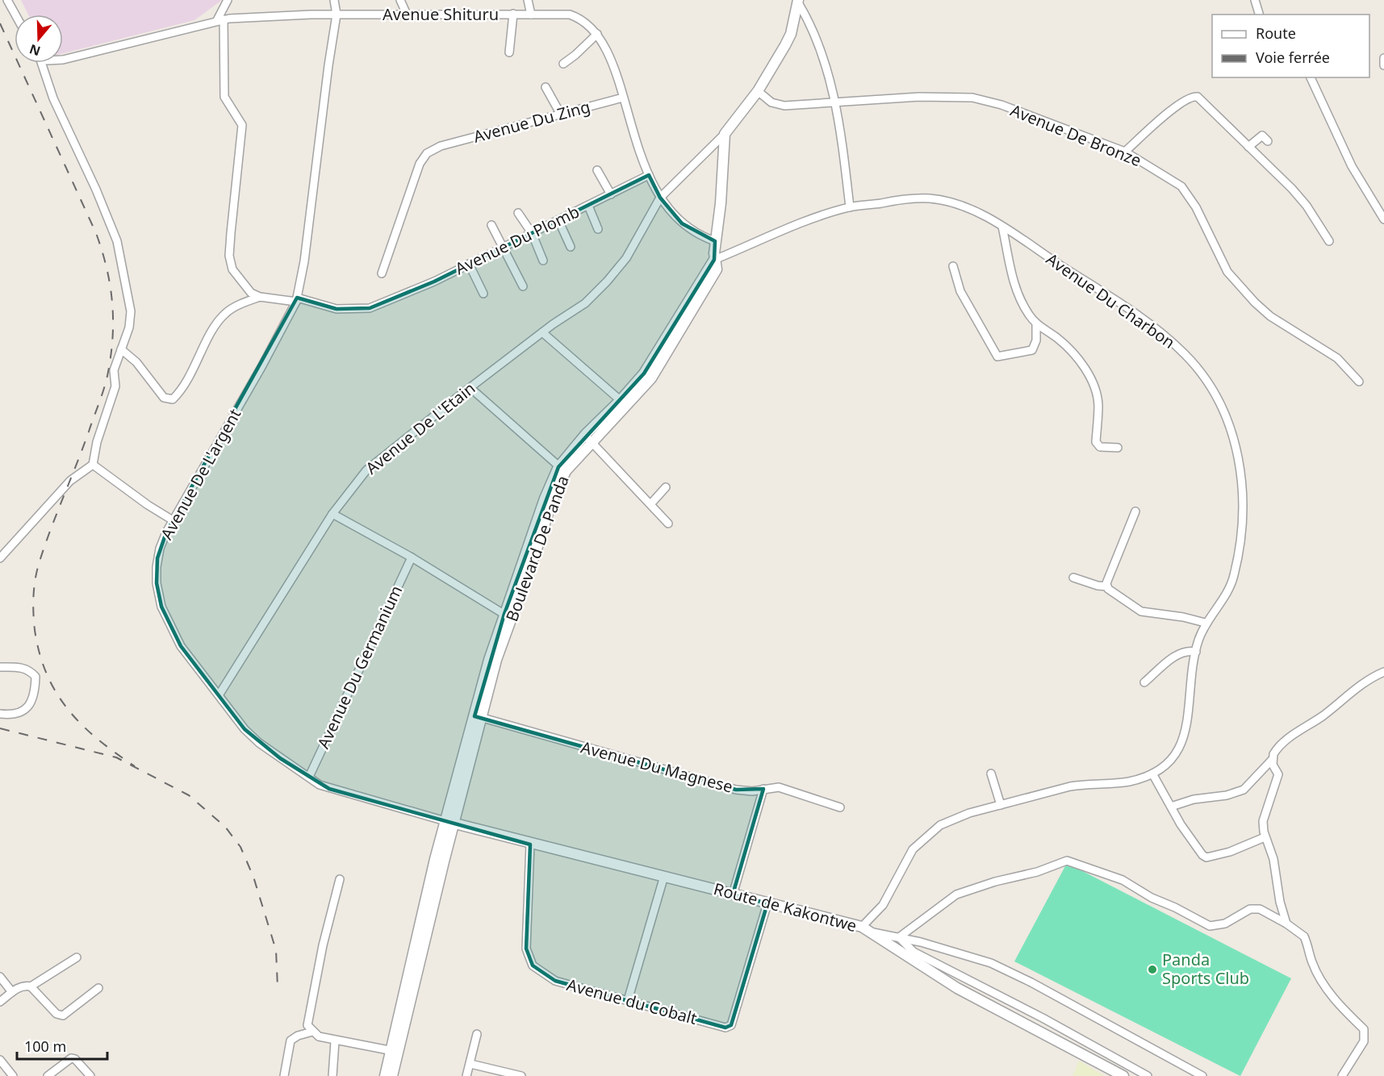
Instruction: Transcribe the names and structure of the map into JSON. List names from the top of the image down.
{
  "streets": {
    "street": [
      "Avenue Shituru",
      "Avenue Du Zing",
      "Avenue De Bronze",
      "Avenue Du Plomb",
      "Avenue Du Charbon",
      "Avenue De L'Etain",
      "Avenue De L'argent",
      "Boulevard De Panda",
      "Avenue Du Germanium",
      "Avenue Du Magnese",
      "Route de Kakontwe",
      "Avenue du Cobalt"
    ]
  },
  "crossings": [
    ["Avenue Shituru", "Avenue Du Zing"],
    ["Avenue Shituru", "Avenue Du Plomb"],
    ["Avenue Shituru", "Avenue De L'Etain"],
    ["Avenue Shituru", "Avenue De L'argent"],
    ["Avenue Shituru", "Boulevard De Panda"],
    ["Avenue Du Plomb", "Avenue De L'argent"],
    ["Avenue Du Charbon", "Boulevard De Panda"],
    ["Avenue Du Charbon", "Route de Kakontwe"],
    ["Avenue De L'Etain", "Avenue De L'argent"],
    ["Avenue De L'Etain", "Boulevard De Panda"],
    ["Avenue De L'argent", "Boulevard De Panda"],
    ["Avenue De L'argent", "Avenue Du Germanium"],
    ["Avenue De L'argent", "Route de Kakontwe"],
    ["Boulevard De Panda", "Avenue Du Magnese"],
    ["Boulevard De Panda", "Route de Kakontwe"],
    ["Route de Kakontwe", "Avenue du Cobalt"]
  ],
  "places": ["Panda Sports Club"],
  "legend": ["Route", "Voie ferrée"],
  "scale_bar": "100 m",
  "north": "bottom"
}
